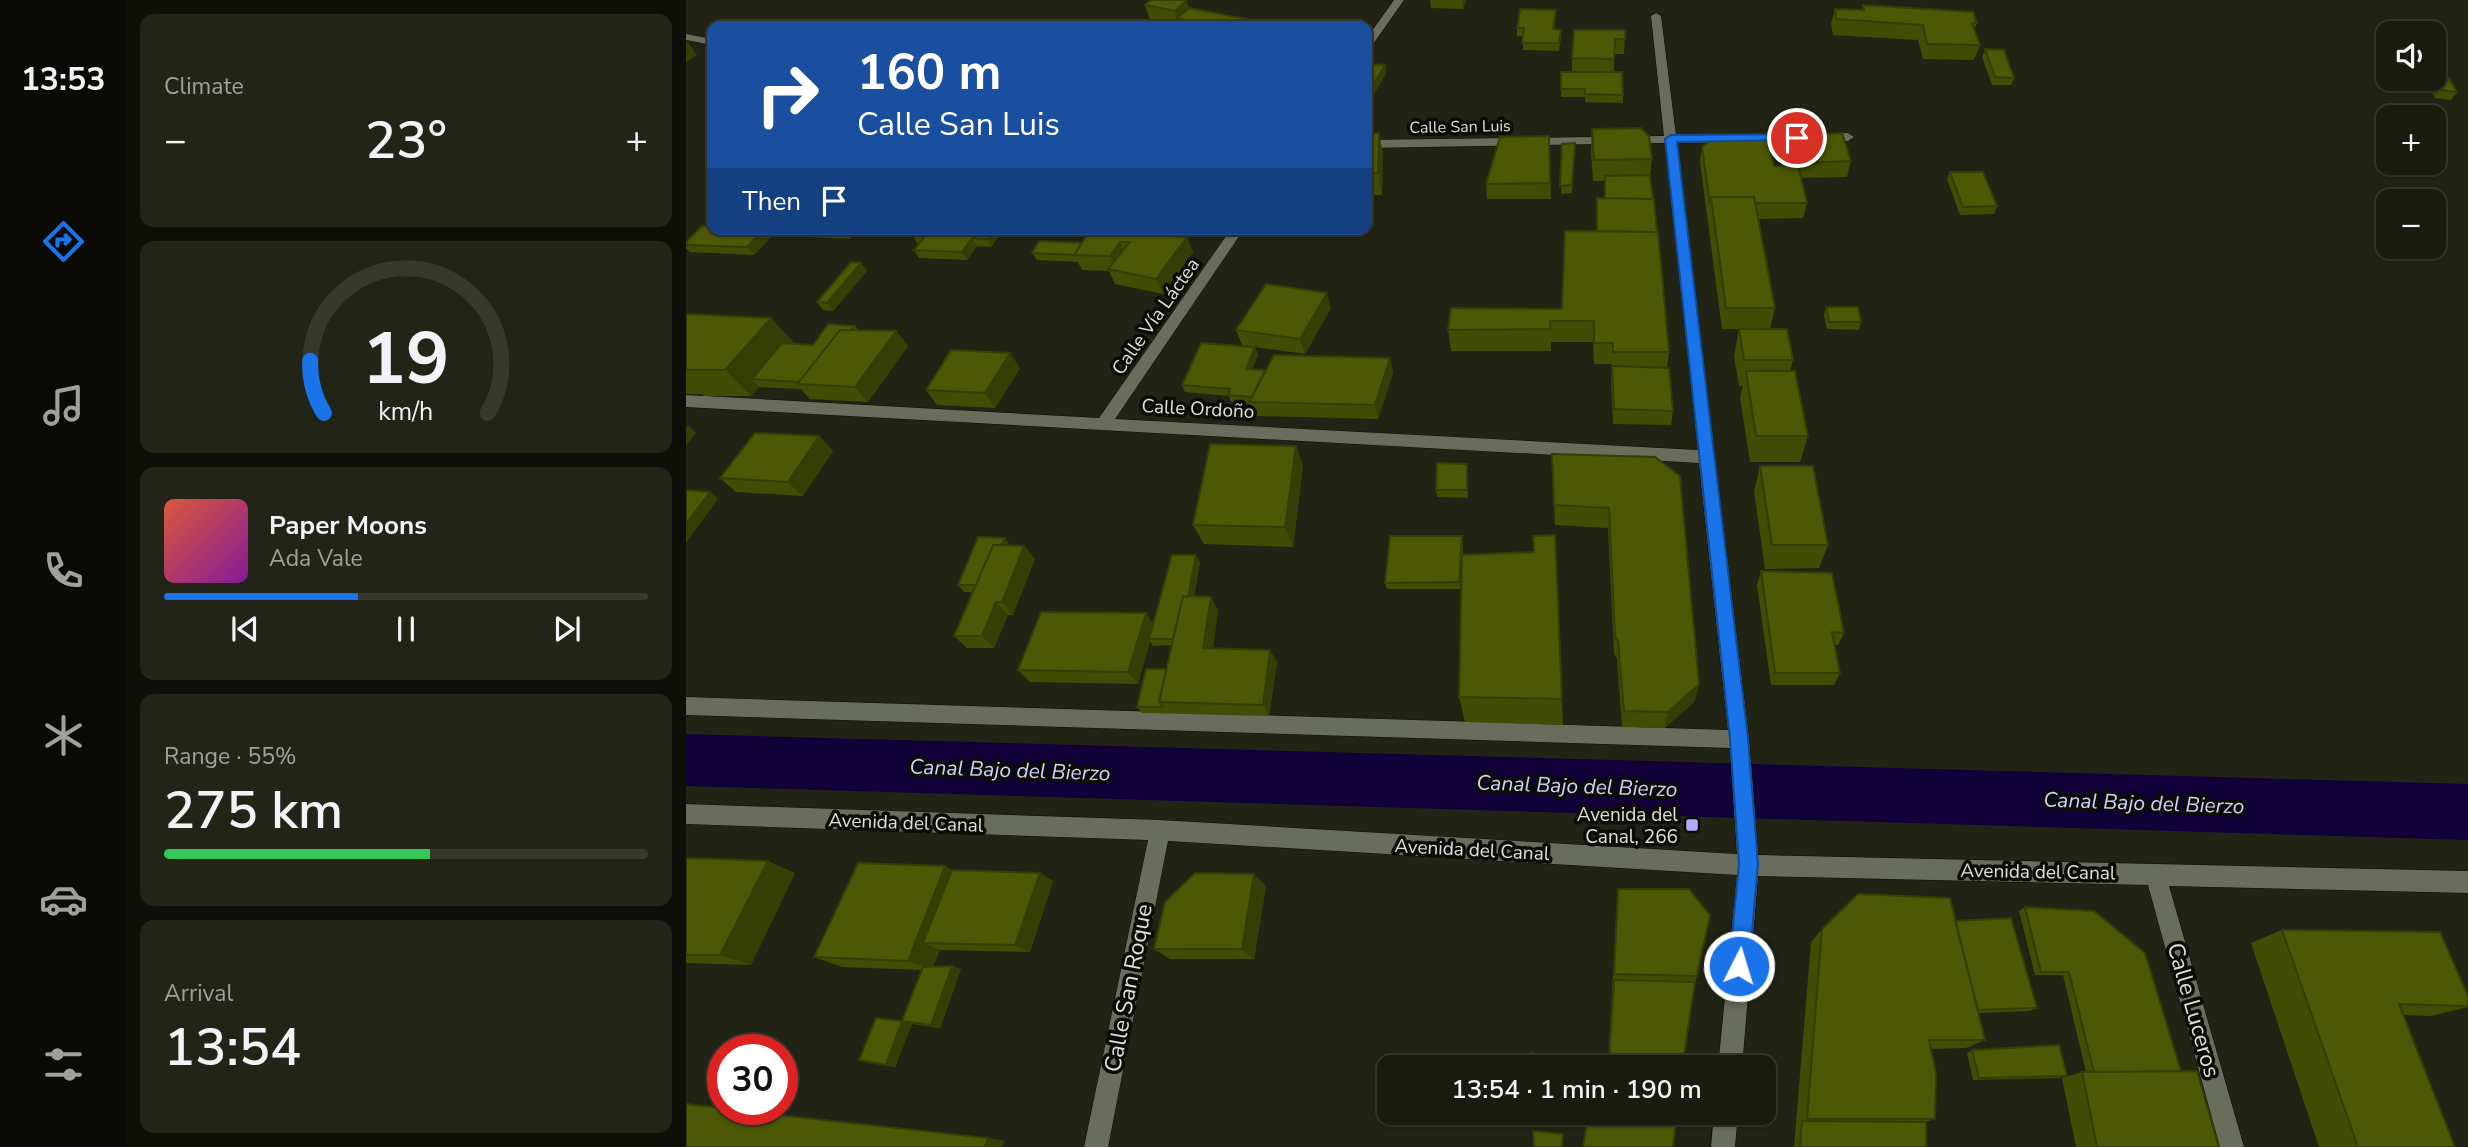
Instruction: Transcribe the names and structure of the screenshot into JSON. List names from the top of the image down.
{
  "streets": {
    "street": [
      "Calle San Luis",
      "Calle Vía Láctea",
      "Calle Ordoño",
      "Avenida del Canal",
      "Calle San Roque",
      "Calle Luceros"
    ]
  },
  "crossings": [
    ["Calle Vía Láctea", "Calle Ordoño"],
    ["Avenida del Canal", "Calle San Roque"],
    ["Avenida del Canal", "Calle Luceros"]
  ],
  "water": ["Canal Bajo del Bierzo"],
  "places": {
    "transit": ["Avenida del Canal, 266"]
  },
  "page": {
    "tabs": "13:53",
    "tile": [
      "Climate",
      ["Range · 55%", "275 km"],
      ["Arrival", "13:54"]
    ],
    "map_buttons": ["+", "−"],
    "turn": ["160 m", "Calle San Luis"],
    "heat": ["−", "23°", "+"],
    "then": "Then",
    "song": ["Paper Moons", "Ada Vale"],
    "limit": "30",
    "trip": "13:54 · 1 min · 190 m",
    "gauge": ["19", "km/h"]
  }
}
